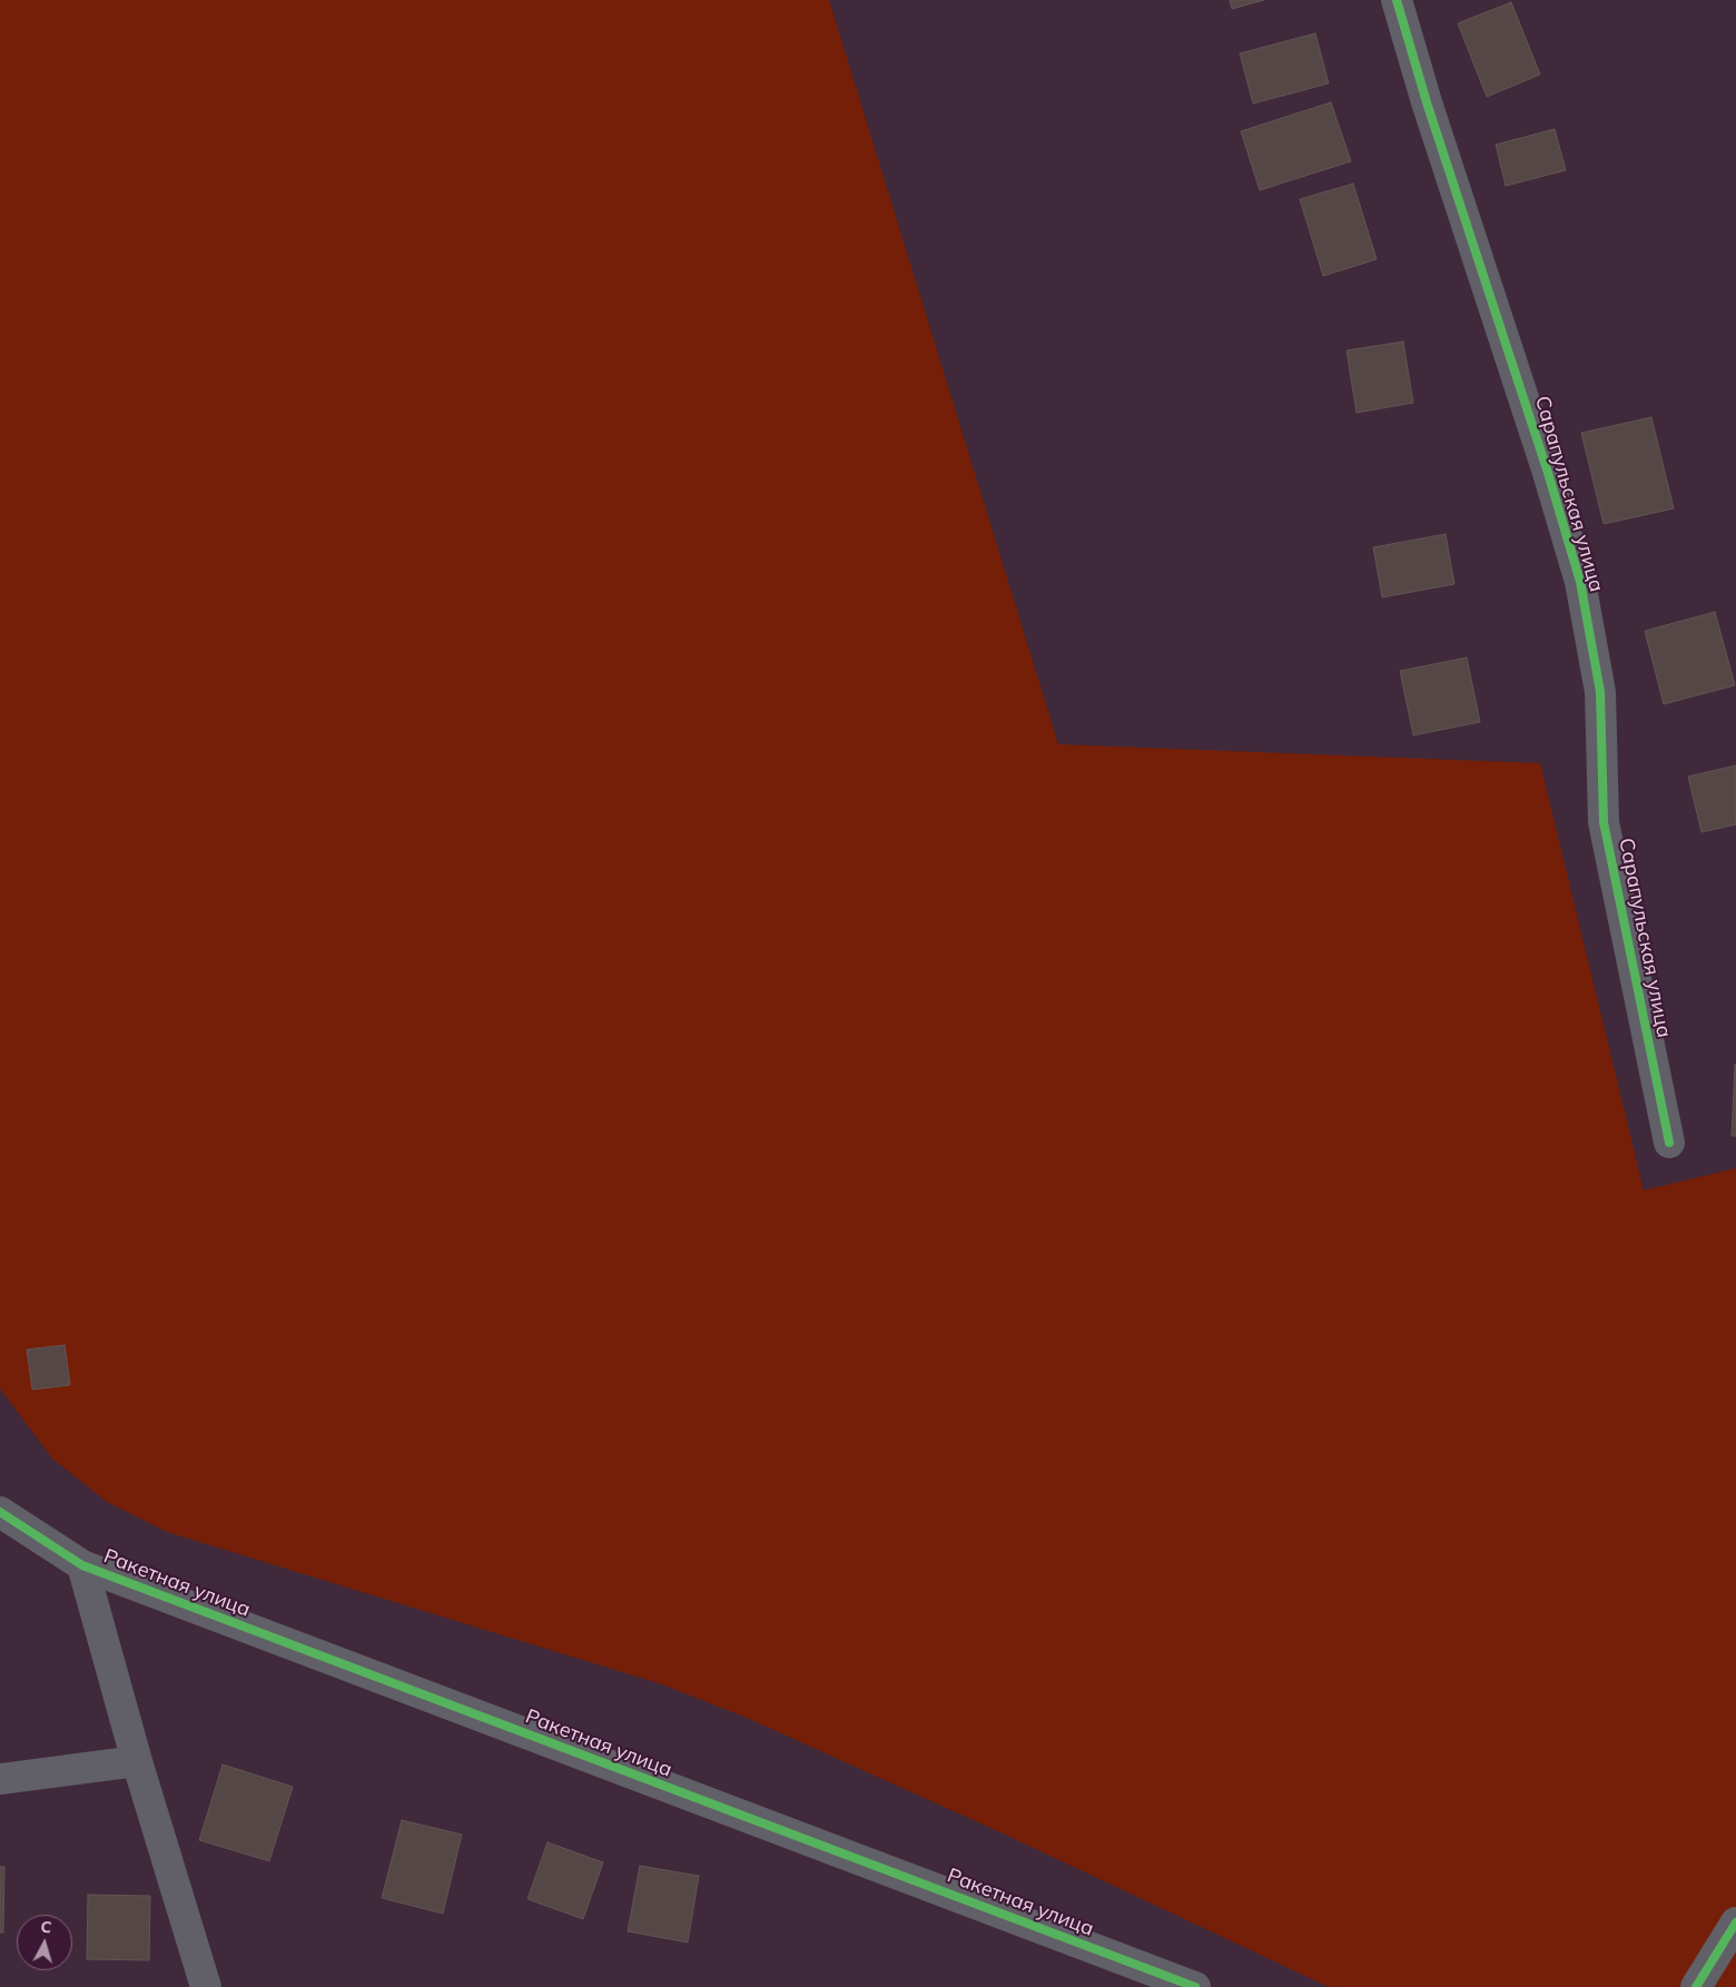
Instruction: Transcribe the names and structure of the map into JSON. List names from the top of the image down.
{
  "streets": {
    "street": ["Сарапульская улица", "Ракетная улица"]
  },
  "north": "top"
}
